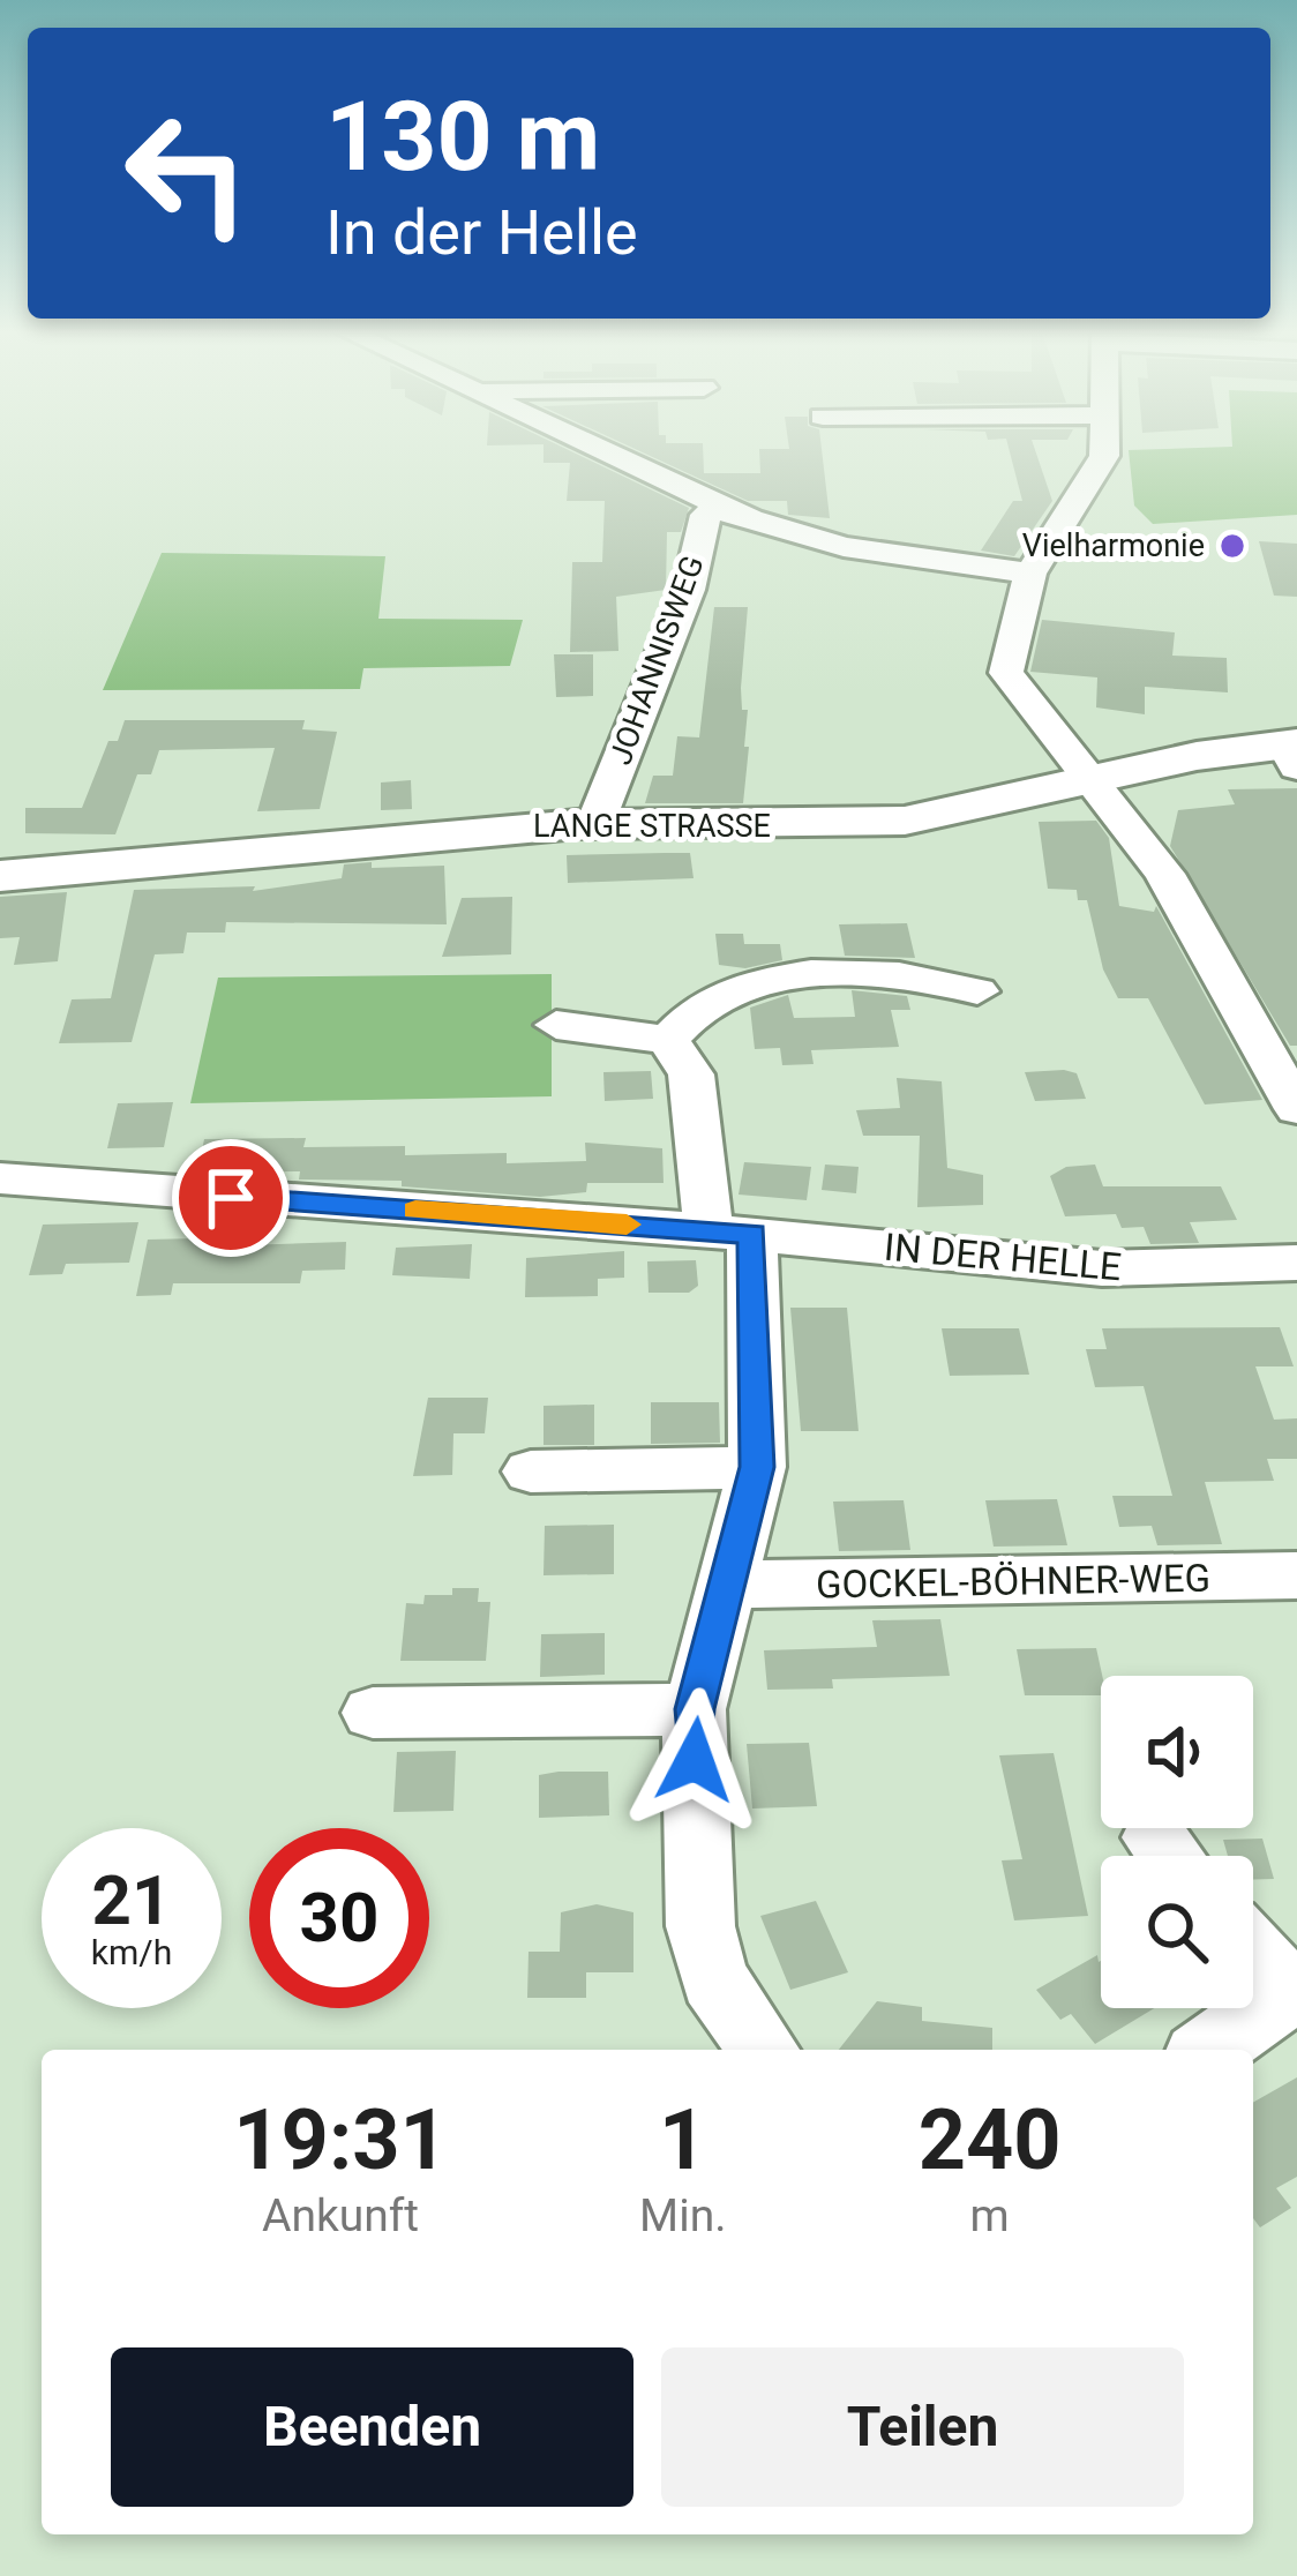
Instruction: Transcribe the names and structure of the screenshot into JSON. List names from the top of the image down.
{
  "streets": {
    "main road": ["LANGE STRASSE"],
    "street": ["JOHANNISWEG", "IN DER HELLE", "GOCKEL-BÖHNER-WEG"]
  },
  "crossings": [
    ["JOHANNISWEG", "LANGE STRASSE"]
  ],
  "places": ["Vielharmonie"],
  "page": {
    "turn": ["130 m", "In der Helle"],
    "speed": "21 km/h",
    "limit": "30",
    "eta": [
      "19:31",
      "Ankunft",
      "1",
      "Min.",
      "240",
      "m"
    ],
    "buttons": ["Beenden", "Teilen"]
  }
}
